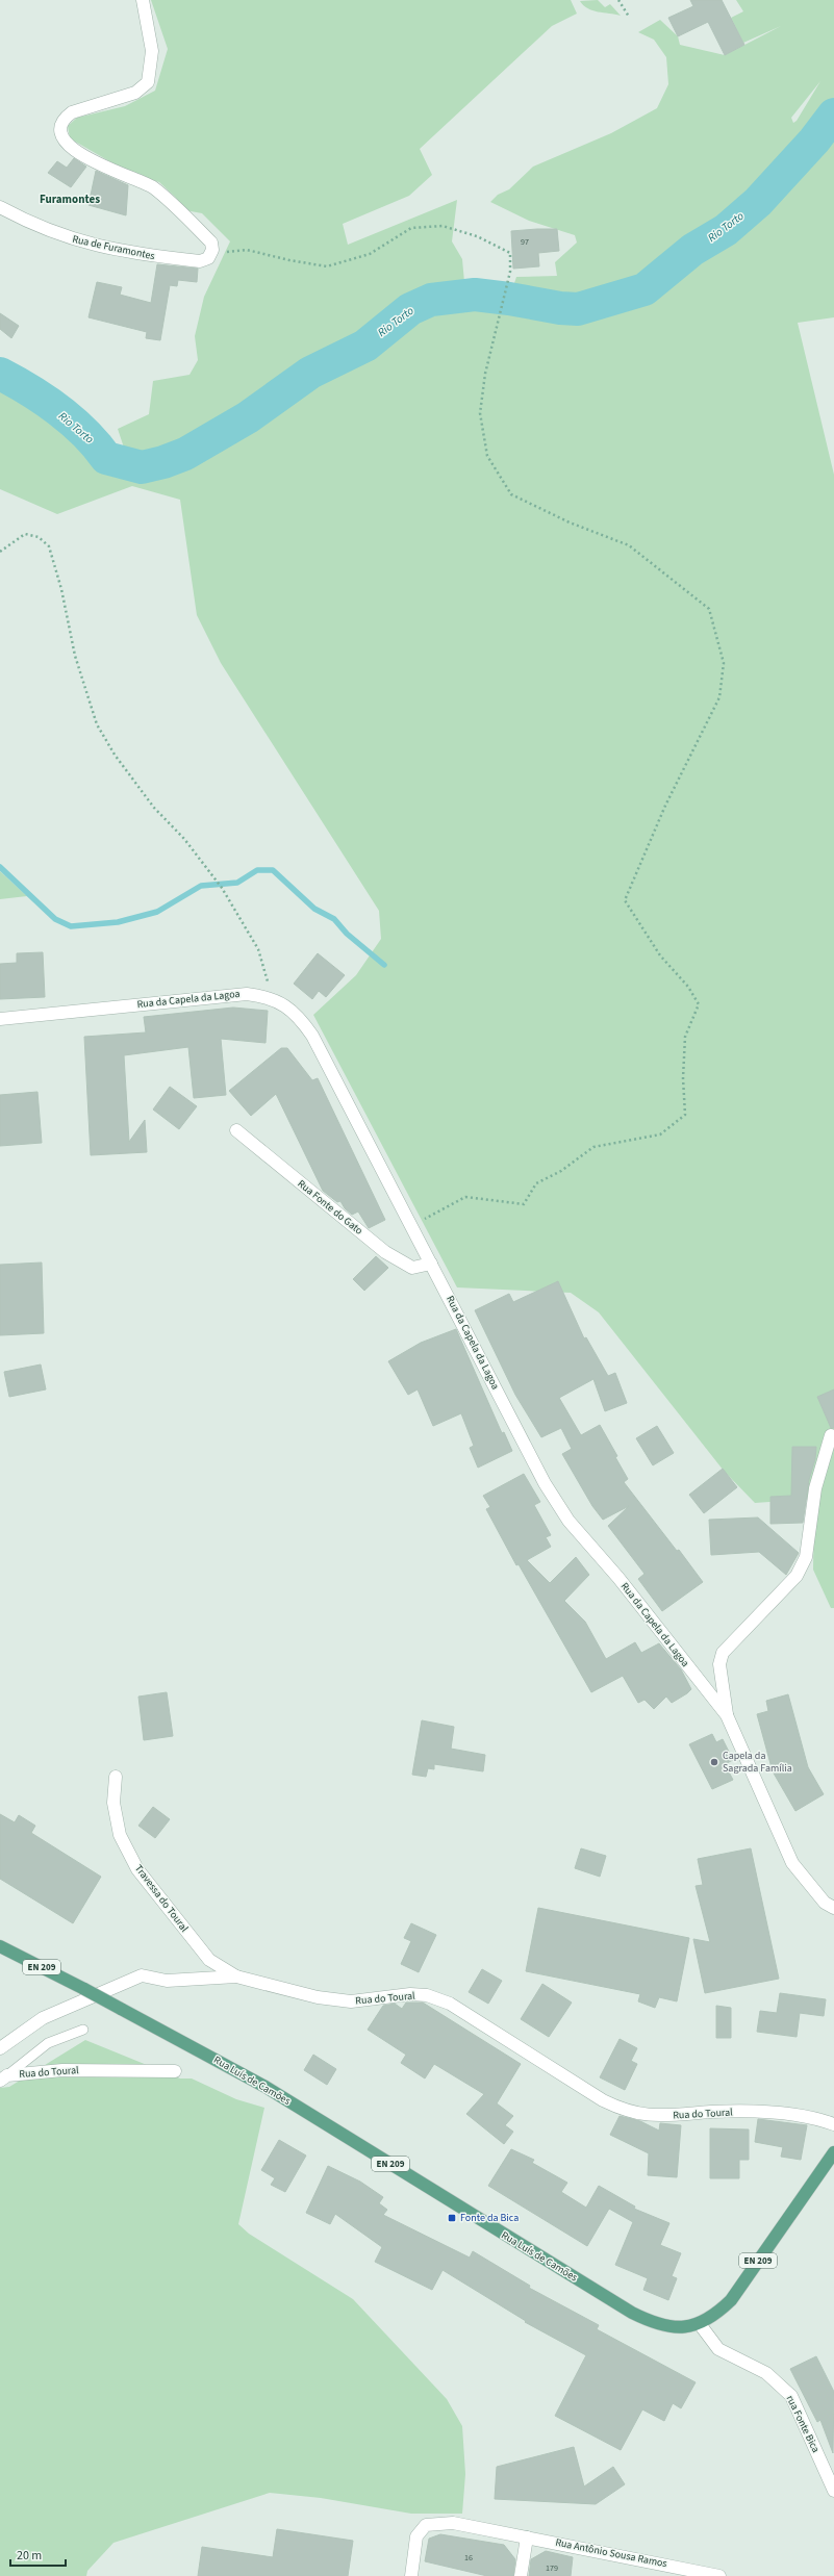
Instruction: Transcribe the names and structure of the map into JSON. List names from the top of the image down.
{
  "streets": {
    "main road": ["EN 209", "Rua Luís de Camões"],
    "street": [
      "Rua de Furamontes",
      "Rua da Capela da Lagoa",
      "Rua Fonte do Gato",
      "Travessa do Toural",
      "Rua do Toural",
      "rua Fonte Bica",
      "Rua Antônio Sousa Ramos"
    ]
  },
  "crossings": [
    ["Rua da Capela da Lagoa", "Rua Fonte do Gato"],
    ["Travessa do Toural", "Rua do Toural"],
    ["Rua Luís de Camões", "rua Fonte Bica"]
  ],
  "districts": ["Furamontes"],
  "water": ["Rio Torto"],
  "places": {
    "other": ["Capela da Sagrada Família"],
    "transit": ["Fonte da Bica"]
  },
  "house_numbers": ["97", "16", "179"],
  "scale_bar": "20 m"
}
